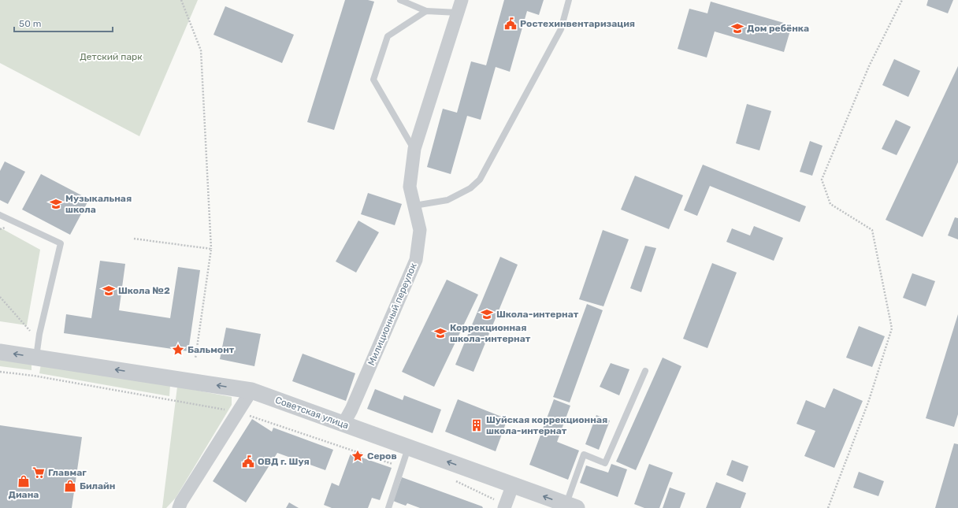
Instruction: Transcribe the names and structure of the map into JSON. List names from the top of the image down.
{
  "streets": {
    "street": ["Милиционный переулок", "Советская улица"]
  },
  "crossings": [
    ["Милиционный переулок", "Советская улица"]
  ],
  "one_way": ["Советская улица"],
  "parks": ["Детский парк"],
  "places": {
    "public building": ["Ростехинвентаризация", "ОВД г. Шуя"],
    "school or university": [
      "Дом ребёнка",
      "Музыкальная школа",
      "Школа №2",
      "Школа-интернат",
      "Коррекционная школа-интернат"
    ],
    "place": ["Бальмонт", "Серов"],
    "building": ["Шуйская коррекционная школа-интернат"],
    "supermarket": ["Главмаг"],
    "shop": ["Диана", "Билайн"]
  },
  "scale_bar": "50 m"
}
